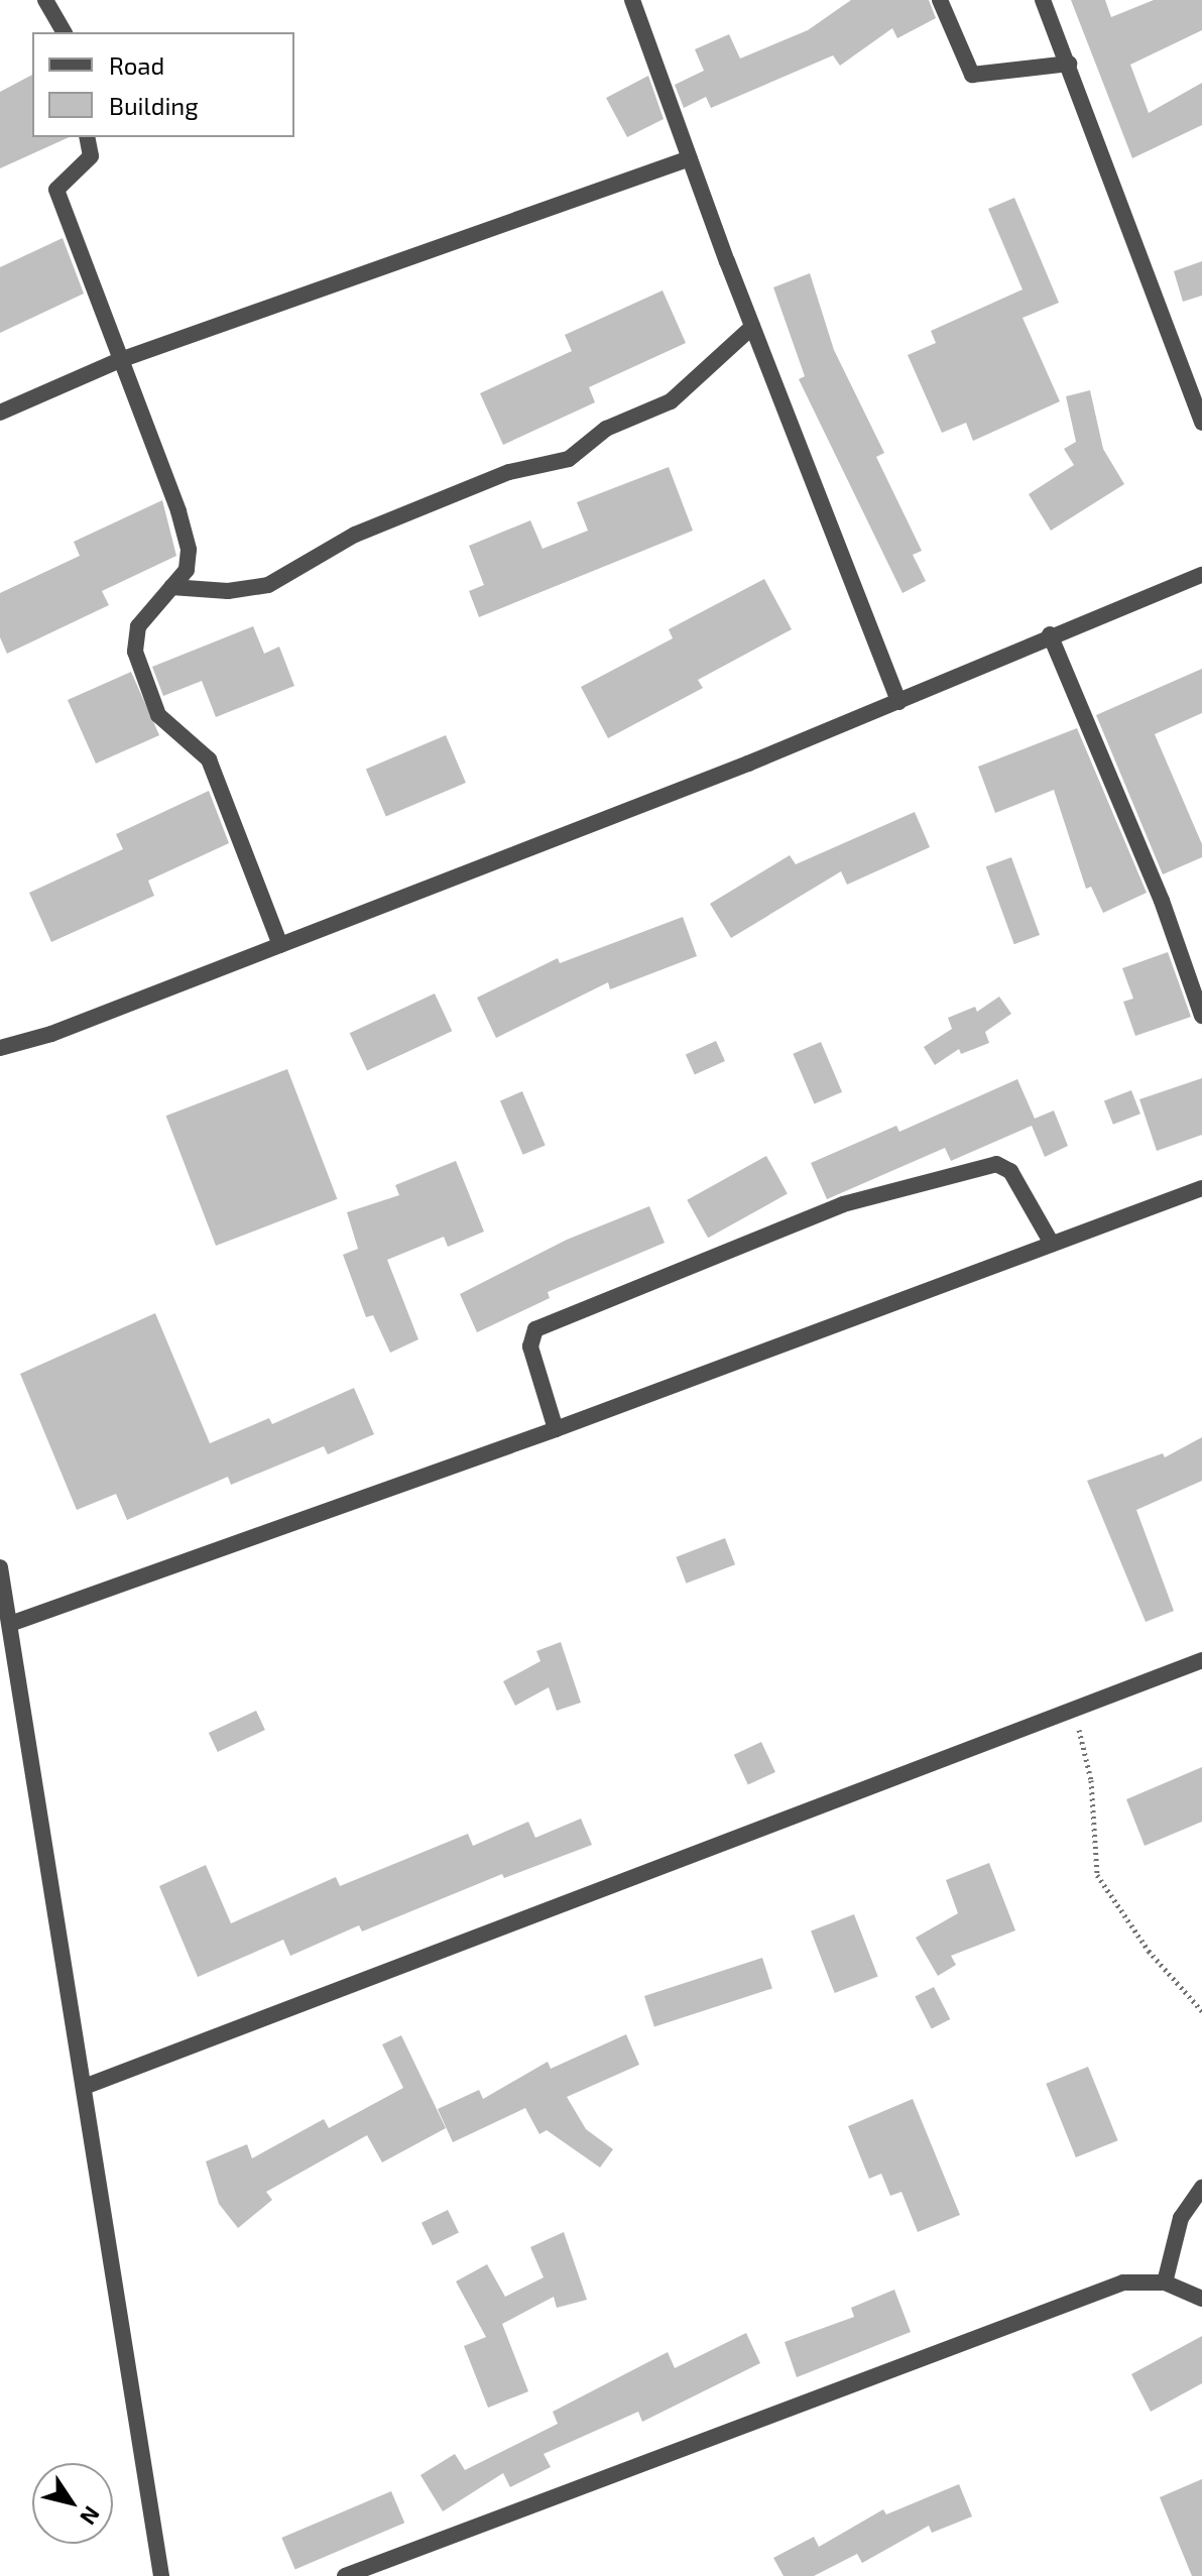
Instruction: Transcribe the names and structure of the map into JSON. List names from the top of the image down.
{
  "legend": ["Road", "Building"],
  "north": "bottom right"
}
